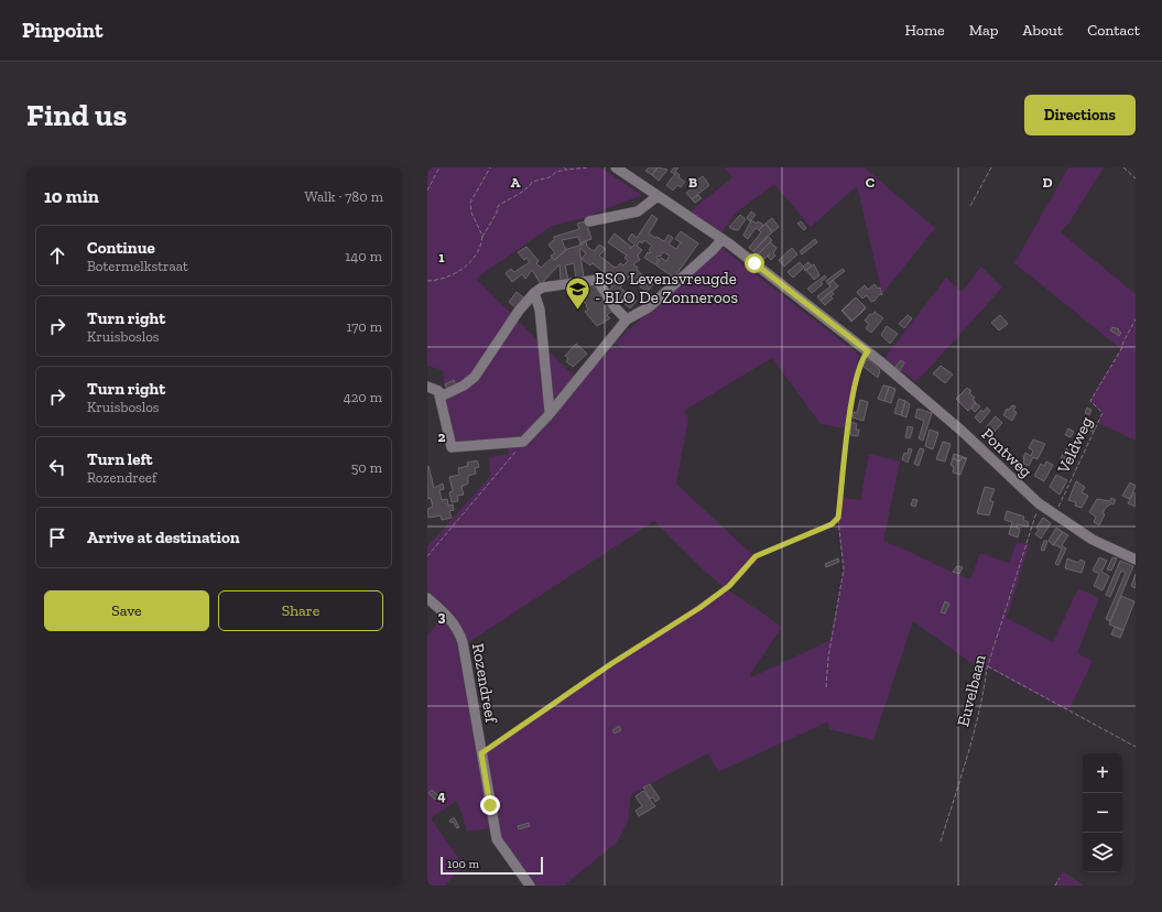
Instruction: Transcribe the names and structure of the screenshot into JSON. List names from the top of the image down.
{
  "streets": {
    "street": ["Pontweg", "Rozendreef"],
    "path": ["Veldweg", "Euvelbaan"]
  },
  "crossings": [
    ["Veldweg", "Pontweg"],
    ["Pontweg", "Euvelbaan"]
  ],
  "places": {
    "school or university": ["BSO Levensvreugde - BLO De Zonneroos"]
  },
  "scale_bar": "100 m",
  "page": {
    "header": "Pinpoint",
    "nav": [
      "Home",
      "Map",
      "About",
      "Contact"
    ],
    "buttons": [
      "Directions",
      ["Save", "Share"]
    ],
    "title": "Find us",
    "heading": ["10 min", "Walk · 780 m"],
    "list": [
      ["Continue", "Botermelkstraat", "140 m"],
      ["Turn right", "Kruisboslos", "170 m"],
      ["Turn right", "Kruisboslos", "420 m"],
      ["Turn left", "Rozendreef", "50 m"],
      "Arrive at destination"
    ],
    "map_buttons": ["+", "−"],
    "scale": "100 m"
  },
  "grid": {
    "columns": [
      "A",
      "B",
      "C",
      "D"
    ],
    "rows": [
      "1",
      "2",
      "3",
      "4"
    ]
  }
}
